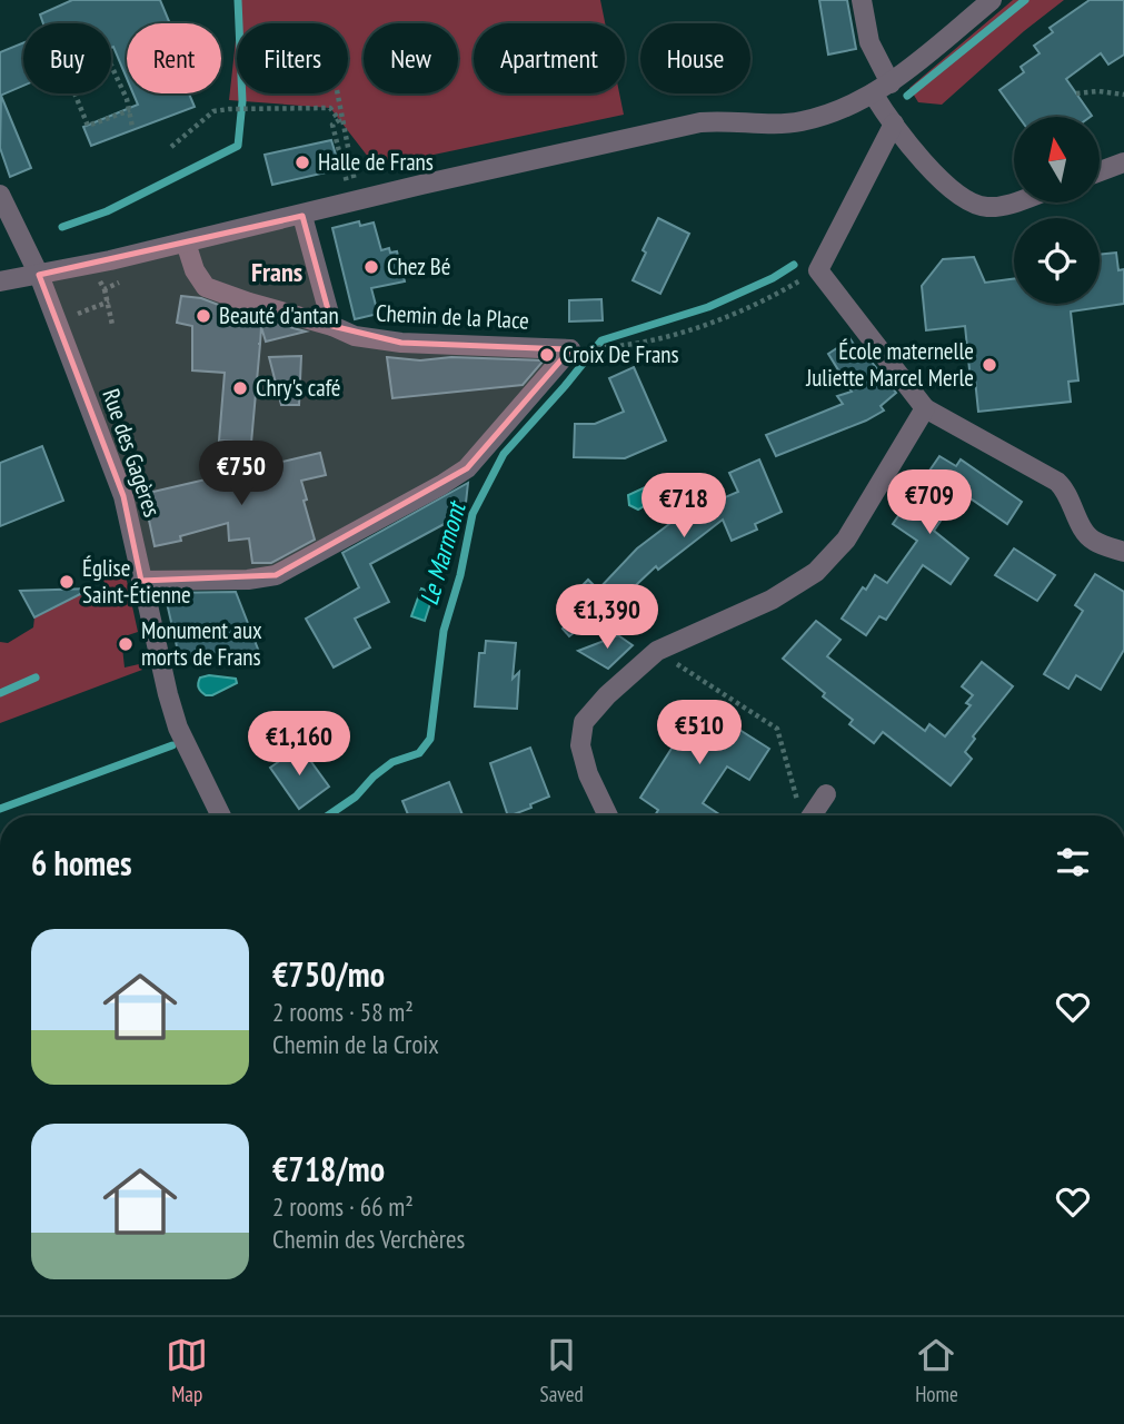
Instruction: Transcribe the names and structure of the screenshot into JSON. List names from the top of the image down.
{
  "streets": {
    "street": ["Chemin de la Place", "Rue des Gagères"]
  },
  "districts": ["Frans"],
  "water": ["Le Marmont"],
  "places": [
    "Halle de Frans",
    "Chez Bé",
    "Beauté d'antan",
    "Croix De Frans",
    "École maternelle Juliette Marcel Merle",
    "Chry's café",
    "Église Saint-Étienne",
    "Monument aux morts de Frans"
  ],
  "north": "top",
  "page": {
    "chip": [
      "Buy",
      "Rent",
      "Filters",
      "New",
      "Apartment",
      "House"
    ],
    "price": [
      "€750",
      "€709",
      "€718",
      "€1,390",
      "€510",
      "€1,160"
    ],
    "heading": "6 homes",
    "list": [
      {
        "name": "€750/mo",
        "note": "2 rooms · 58 m² · Chemin de la Croix"
      },
      {
        "name": "€718/mo",
        "note": "2 rooms · 66 m² · Chemin des Verchères"
      }
    ],
    "tabs": ["Map", "Saved", "Home"]
  }
}
